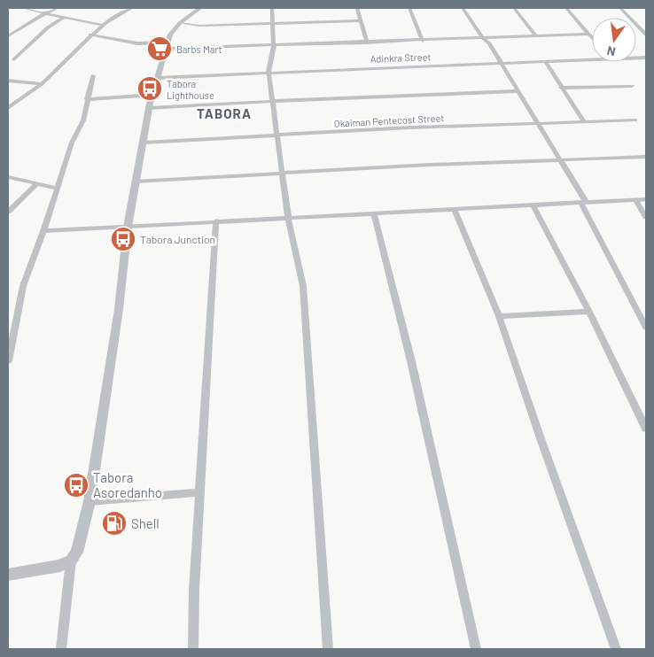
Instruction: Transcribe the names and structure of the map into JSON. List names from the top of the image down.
{
  "streets": {
    "street": ["Adinkra Street", "Okaiman Pentecost Street"]
  },
  "districts": ["TABORA"],
  "places": {
    "supermarket": ["Barbs Mart"],
    "bus stop": ["Tabora Lighthouse", "Tabora Junction", "Tabora Asoredanho"],
    "fuel station": ["Shell"]
  },
  "north": "bottom"
}
